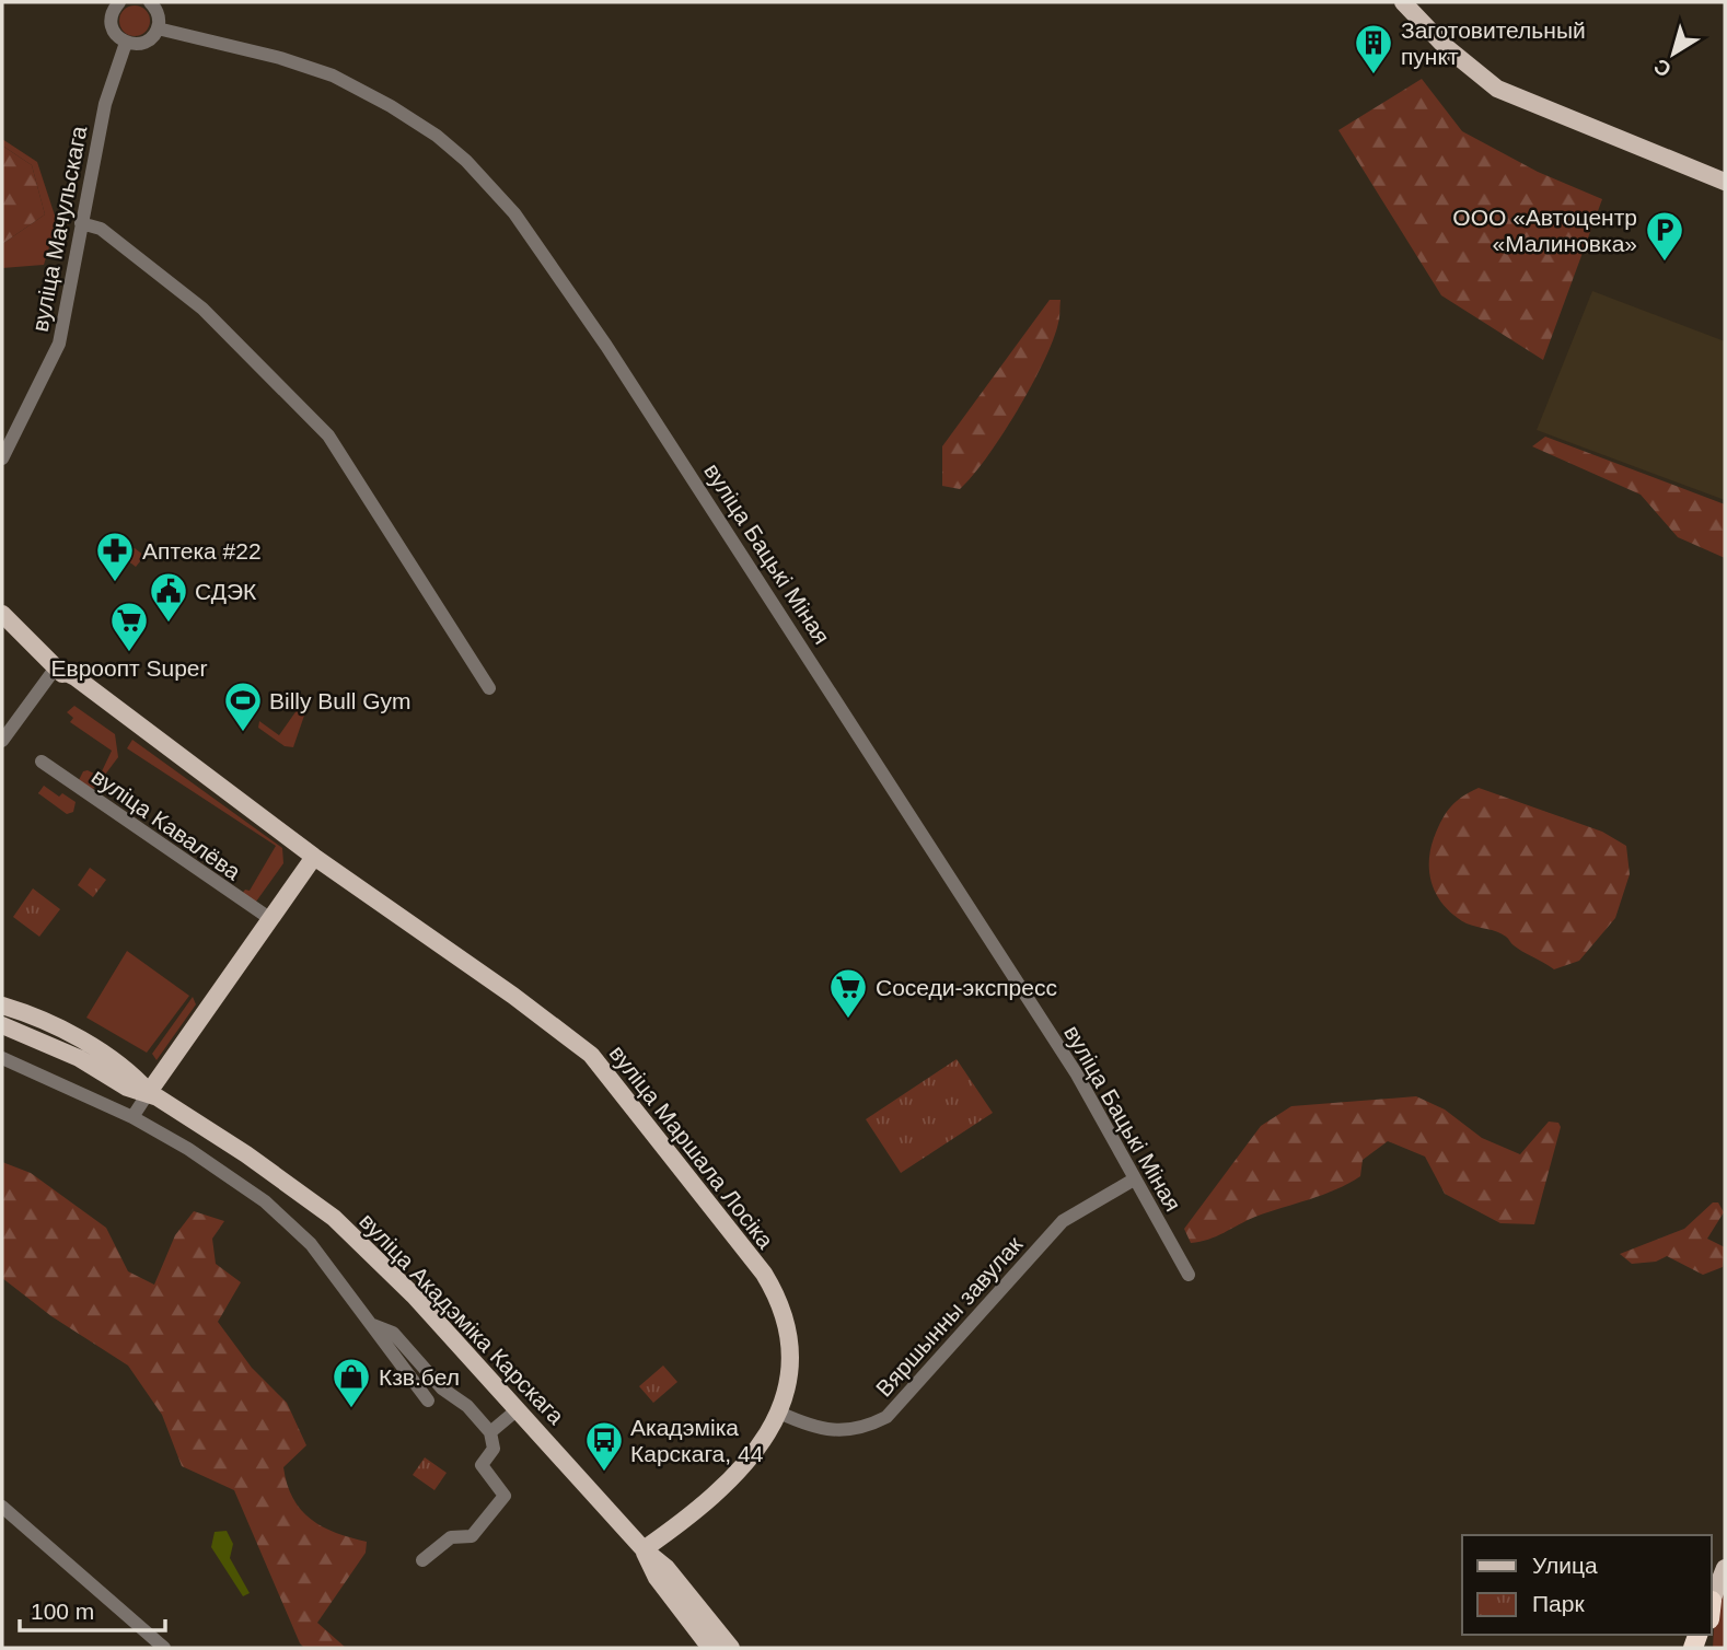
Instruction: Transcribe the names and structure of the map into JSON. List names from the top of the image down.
{
  "streets": {
    "main road": ["вуліца Маршала Лосіка", "вуліца Акадэміка Карскага"],
    "street": [
      "вуліца Мачульскага",
      "вуліца Бацькі Міная",
      "вуліца Кавалёва",
      "Вяршынны завулак"
    ]
  },
  "crossings": [
    ["вуліца Бацькі Міная", "Вяршынны завулак"],
    ["вуліца Маршала Лосіка", "Вяршынны завулак"],
    ["вуліца Маршала Лосіка", "вуліца Акадэміка Карскага"]
  ],
  "places": {
    "building": ["Заготовительный пункт"],
    "parking": ["ООО «Автоцентр «Малиновка»"],
    "pharmacy": ["Аптека #22"],
    "public building": ["СДЭК"],
    "supermarket": ["Евроопт Super", "Соседи-экспресс"],
    "sports": ["Billy Bull Gym"],
    "shop": ["Кзв.бел"],
    "bus stop": ["Акадэміка Карскага, 44"]
  },
  "legend": ["Улица", "Парк"],
  "scale_bar": "100 m",
  "north": "bottom left"
}
